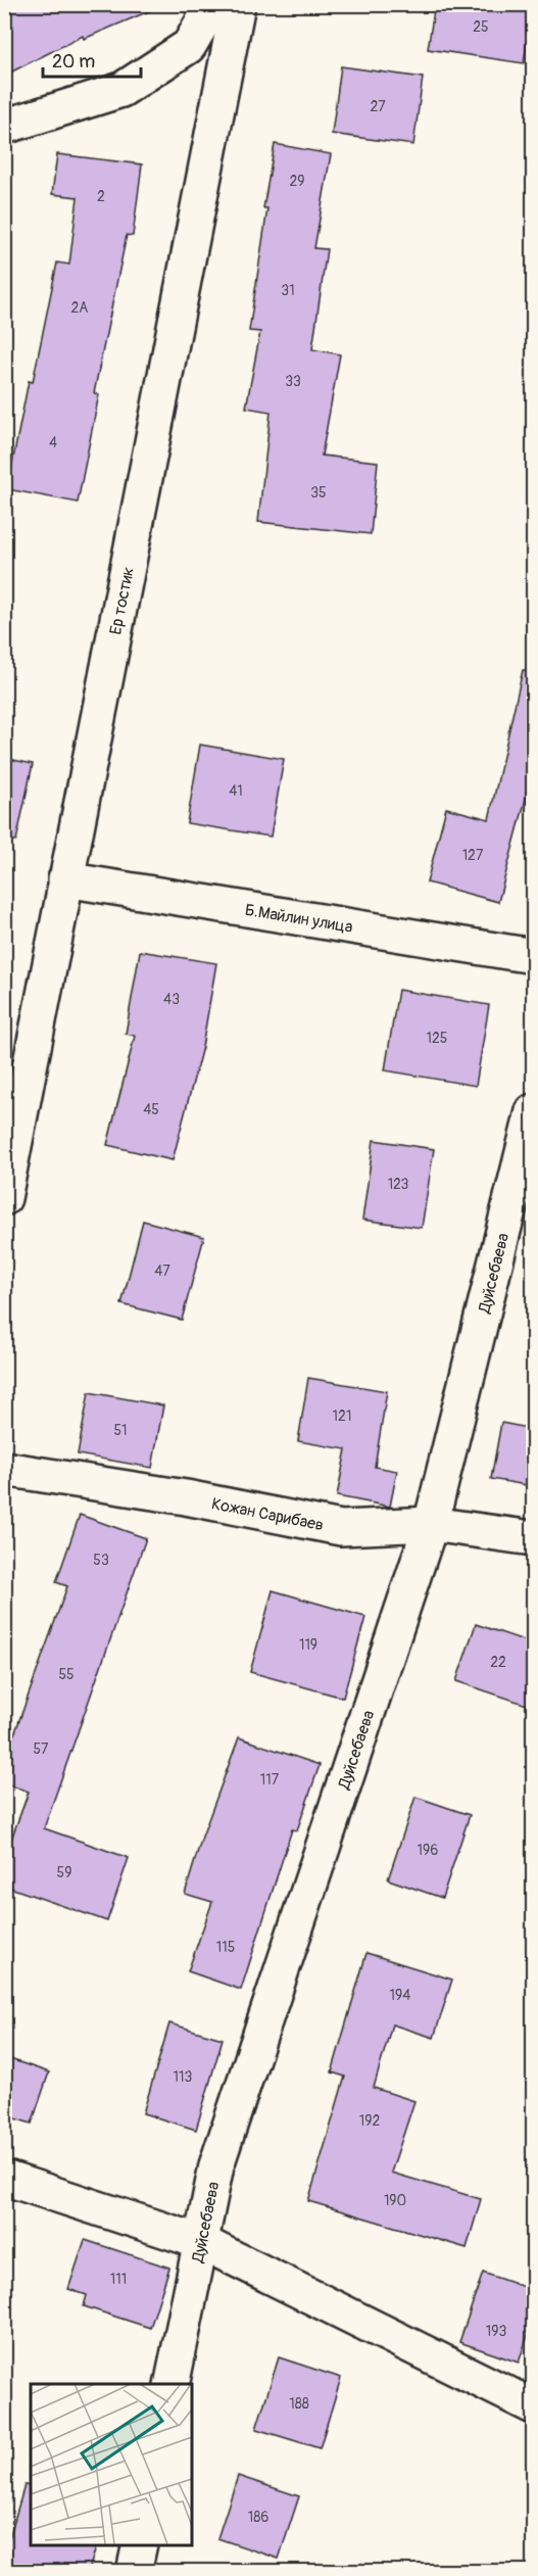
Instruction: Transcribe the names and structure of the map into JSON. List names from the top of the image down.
{
  "streets": {
    "street": [
      "Ер тостик",
      "Б.Майлин улица",
      "Дуйсебаева",
      "Кожан Сарибаев"
    ]
  },
  "crossings": [
    ["Ер тостик", "Б.Майлин улица"],
    ["Дуйсебаева", "Кожан Сарибаев"]
  ],
  "house_numbers": [
    "25",
    "27",
    "29",
    "2",
    "31",
    "2А",
    "33",
    "4",
    "35",
    "41",
    "127",
    "43",
    "125",
    "45",
    "123",
    "47",
    "121",
    "51",
    "53",
    "119",
    "22",
    "55",
    "57",
    "117",
    "196",
    "59",
    "115",
    "194",
    "113",
    "192",
    "190",
    "111",
    "193",
    "188",
    "186"
  ],
  "scale_bar": "20 m"
}
